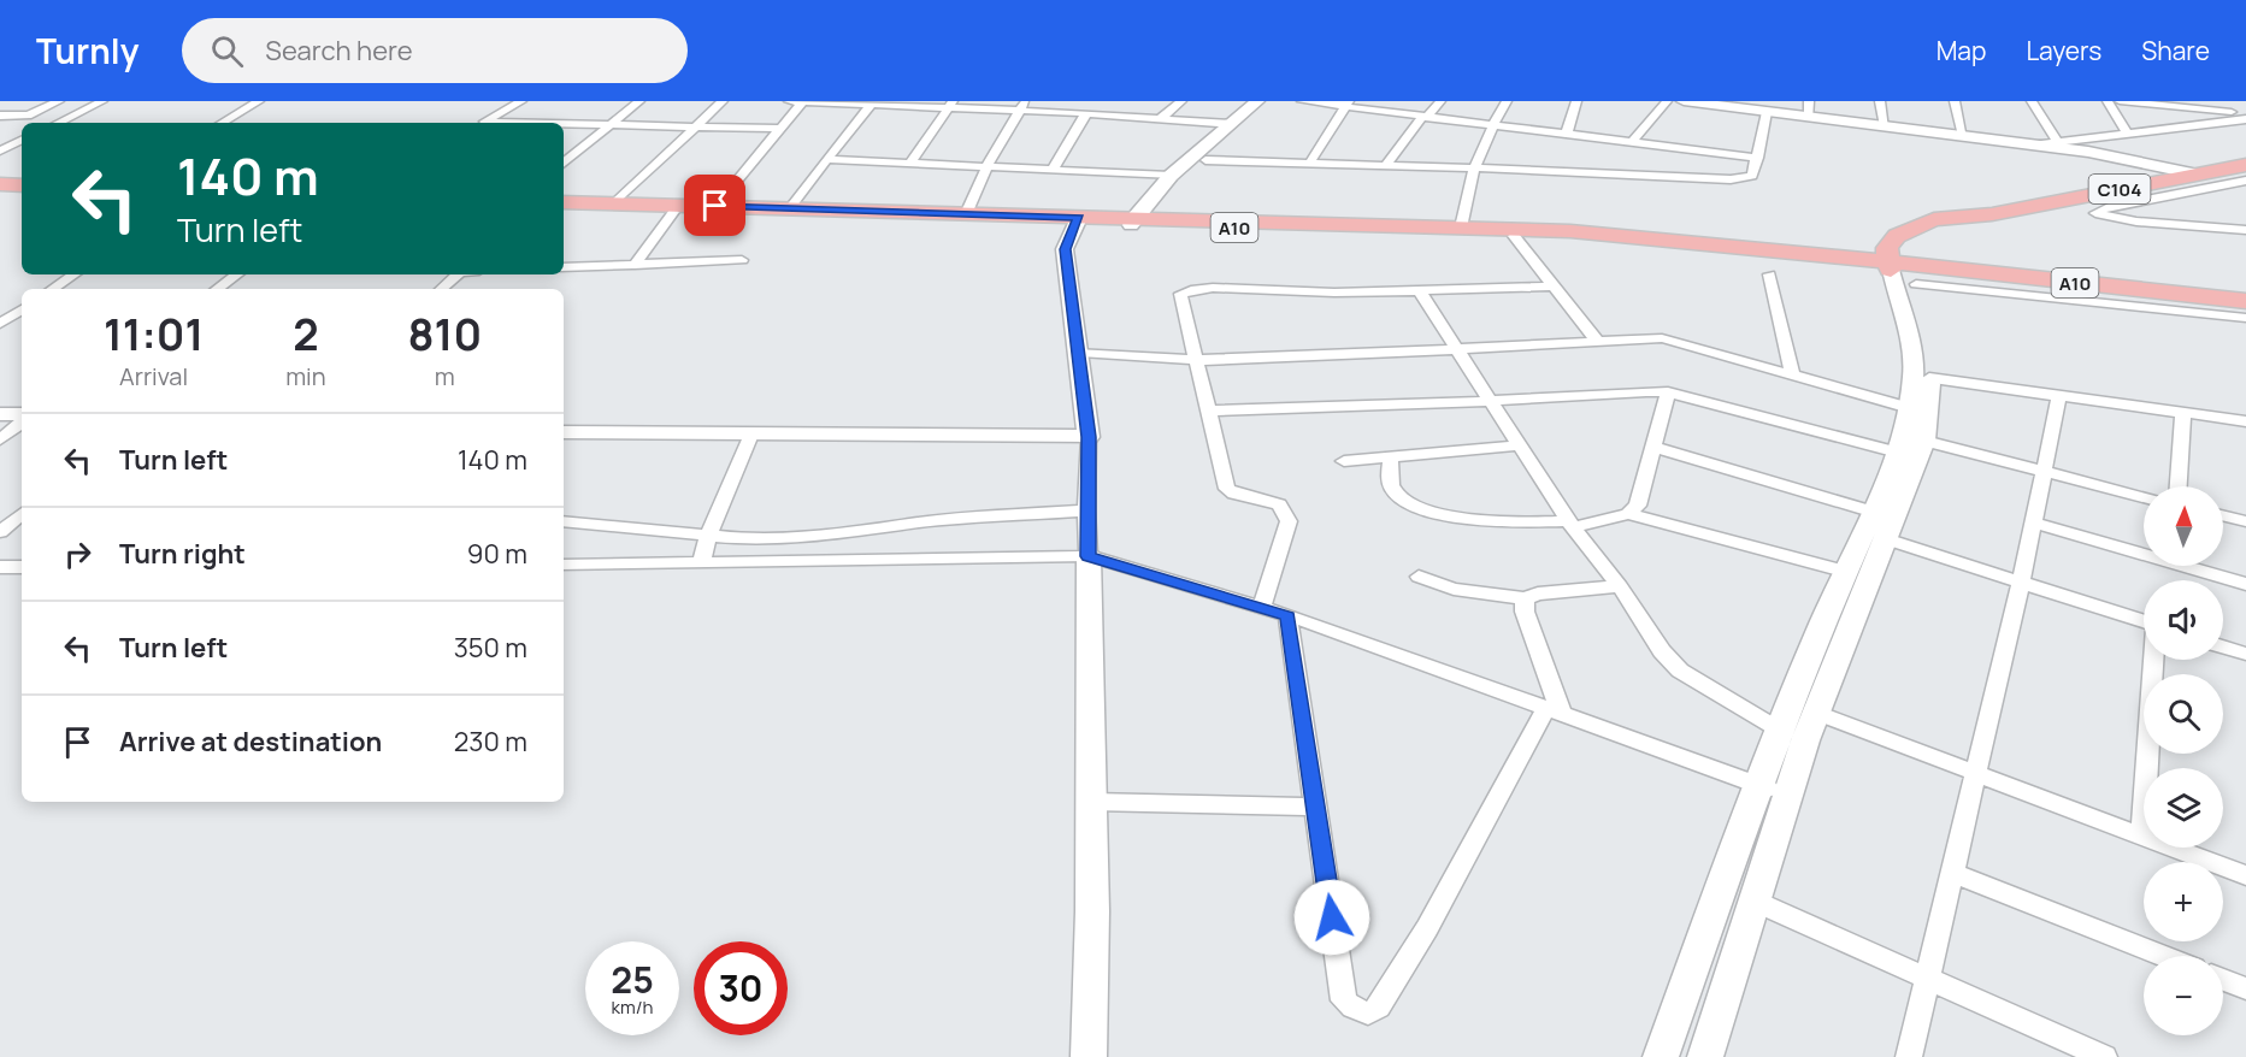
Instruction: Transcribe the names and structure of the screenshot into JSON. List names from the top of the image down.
{
  "streets": {
    "highway": ["C104", "A10"]
  },
  "crossings": [
    ["C104", "A10"]
  ],
  "north": "top",
  "page": {
    "header": "Turnly",
    "search": "Search here",
    "nav": ["Map", "Layers", "Share"],
    "turn": ["140 m", "Turn left"],
    "eta": [
      "11:01",
      "Arrival",
      "2",
      "min",
      "810",
      "m"
    ],
    "list": [
      {
        "name": "Turn left",
        "value": "140 m"
      },
      {
        "name": "Turn right",
        "value": "90 m"
      },
      {
        "name": "Turn left",
        "value": "350 m"
      },
      {
        "name": "Arrive at destination",
        "value": "230 m"
      }
    ],
    "map_buttons": ["+", "−"],
    "speed": "25 km/h",
    "limit": "30"
  }
}
